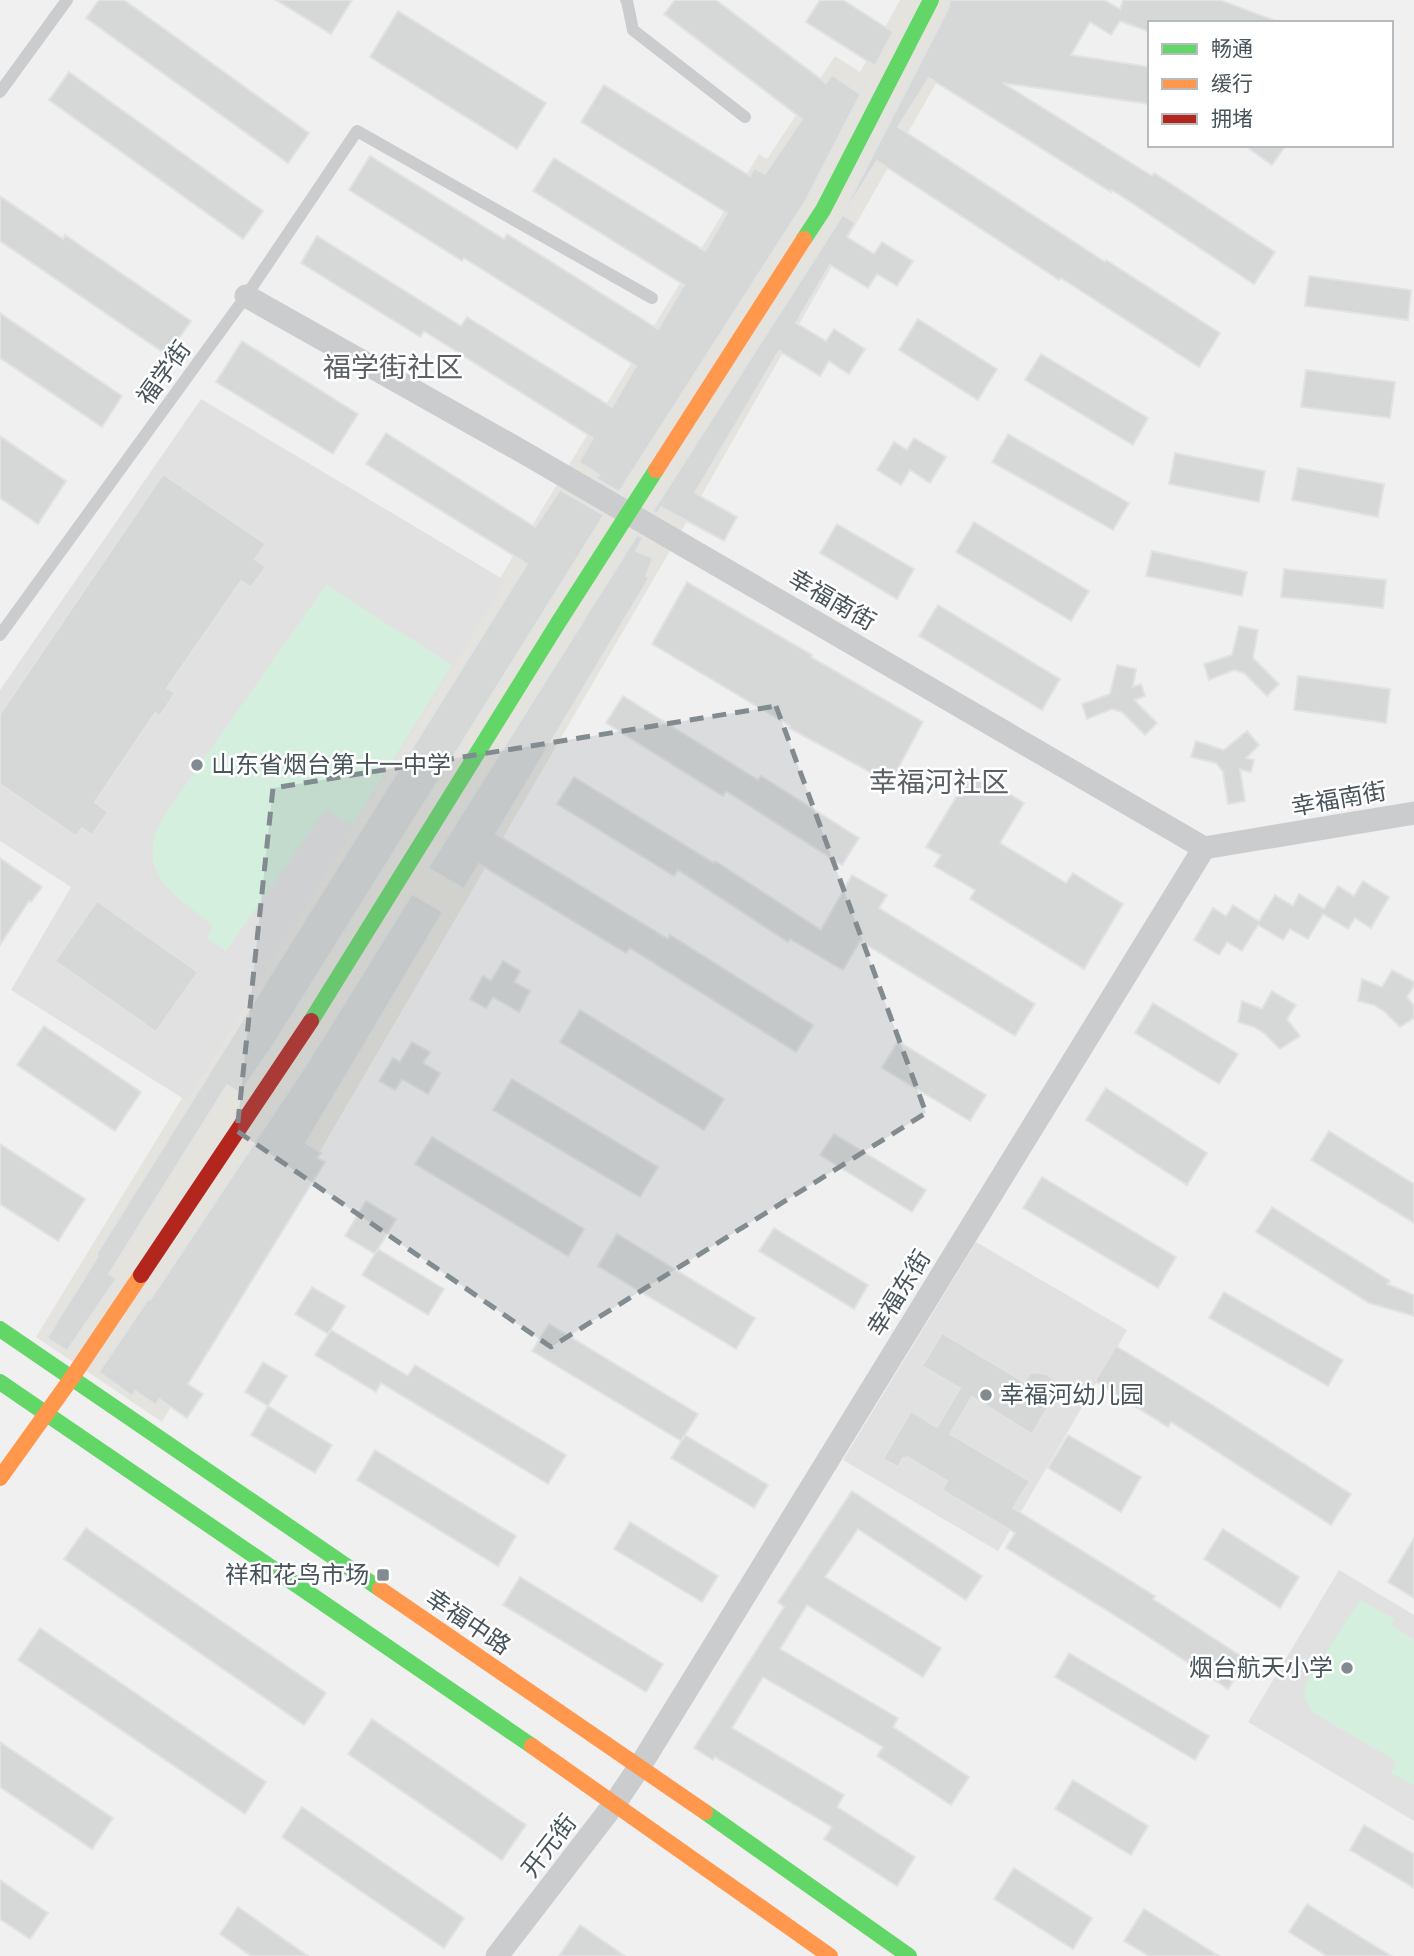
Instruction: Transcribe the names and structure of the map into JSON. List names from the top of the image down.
{
  "streets": {
    "main road": ["幸福中路"],
    "street": ["幸福南街", "幸福东街", "开元街"],
    "lane": ["福学街"]
  },
  "crossings": [
    ["福学街", "幸福南街"],
    ["幸福南街", "幸福东街"],
    ["幸福东街", "幸福中路"],
    ["幸福东街", "开元街"],
    ["幸福中路", "开元街"]
  ],
  "districts": ["福学街社区", "幸福河社区"],
  "places": {
    "other": ["山东省烟台第十一中学", "幸福河幼儿园", "烟台航天小学"],
    "transit": ["祥和花鸟市场"]
  },
  "legend": ["畅通", "缓行", "拥堵"]
}
